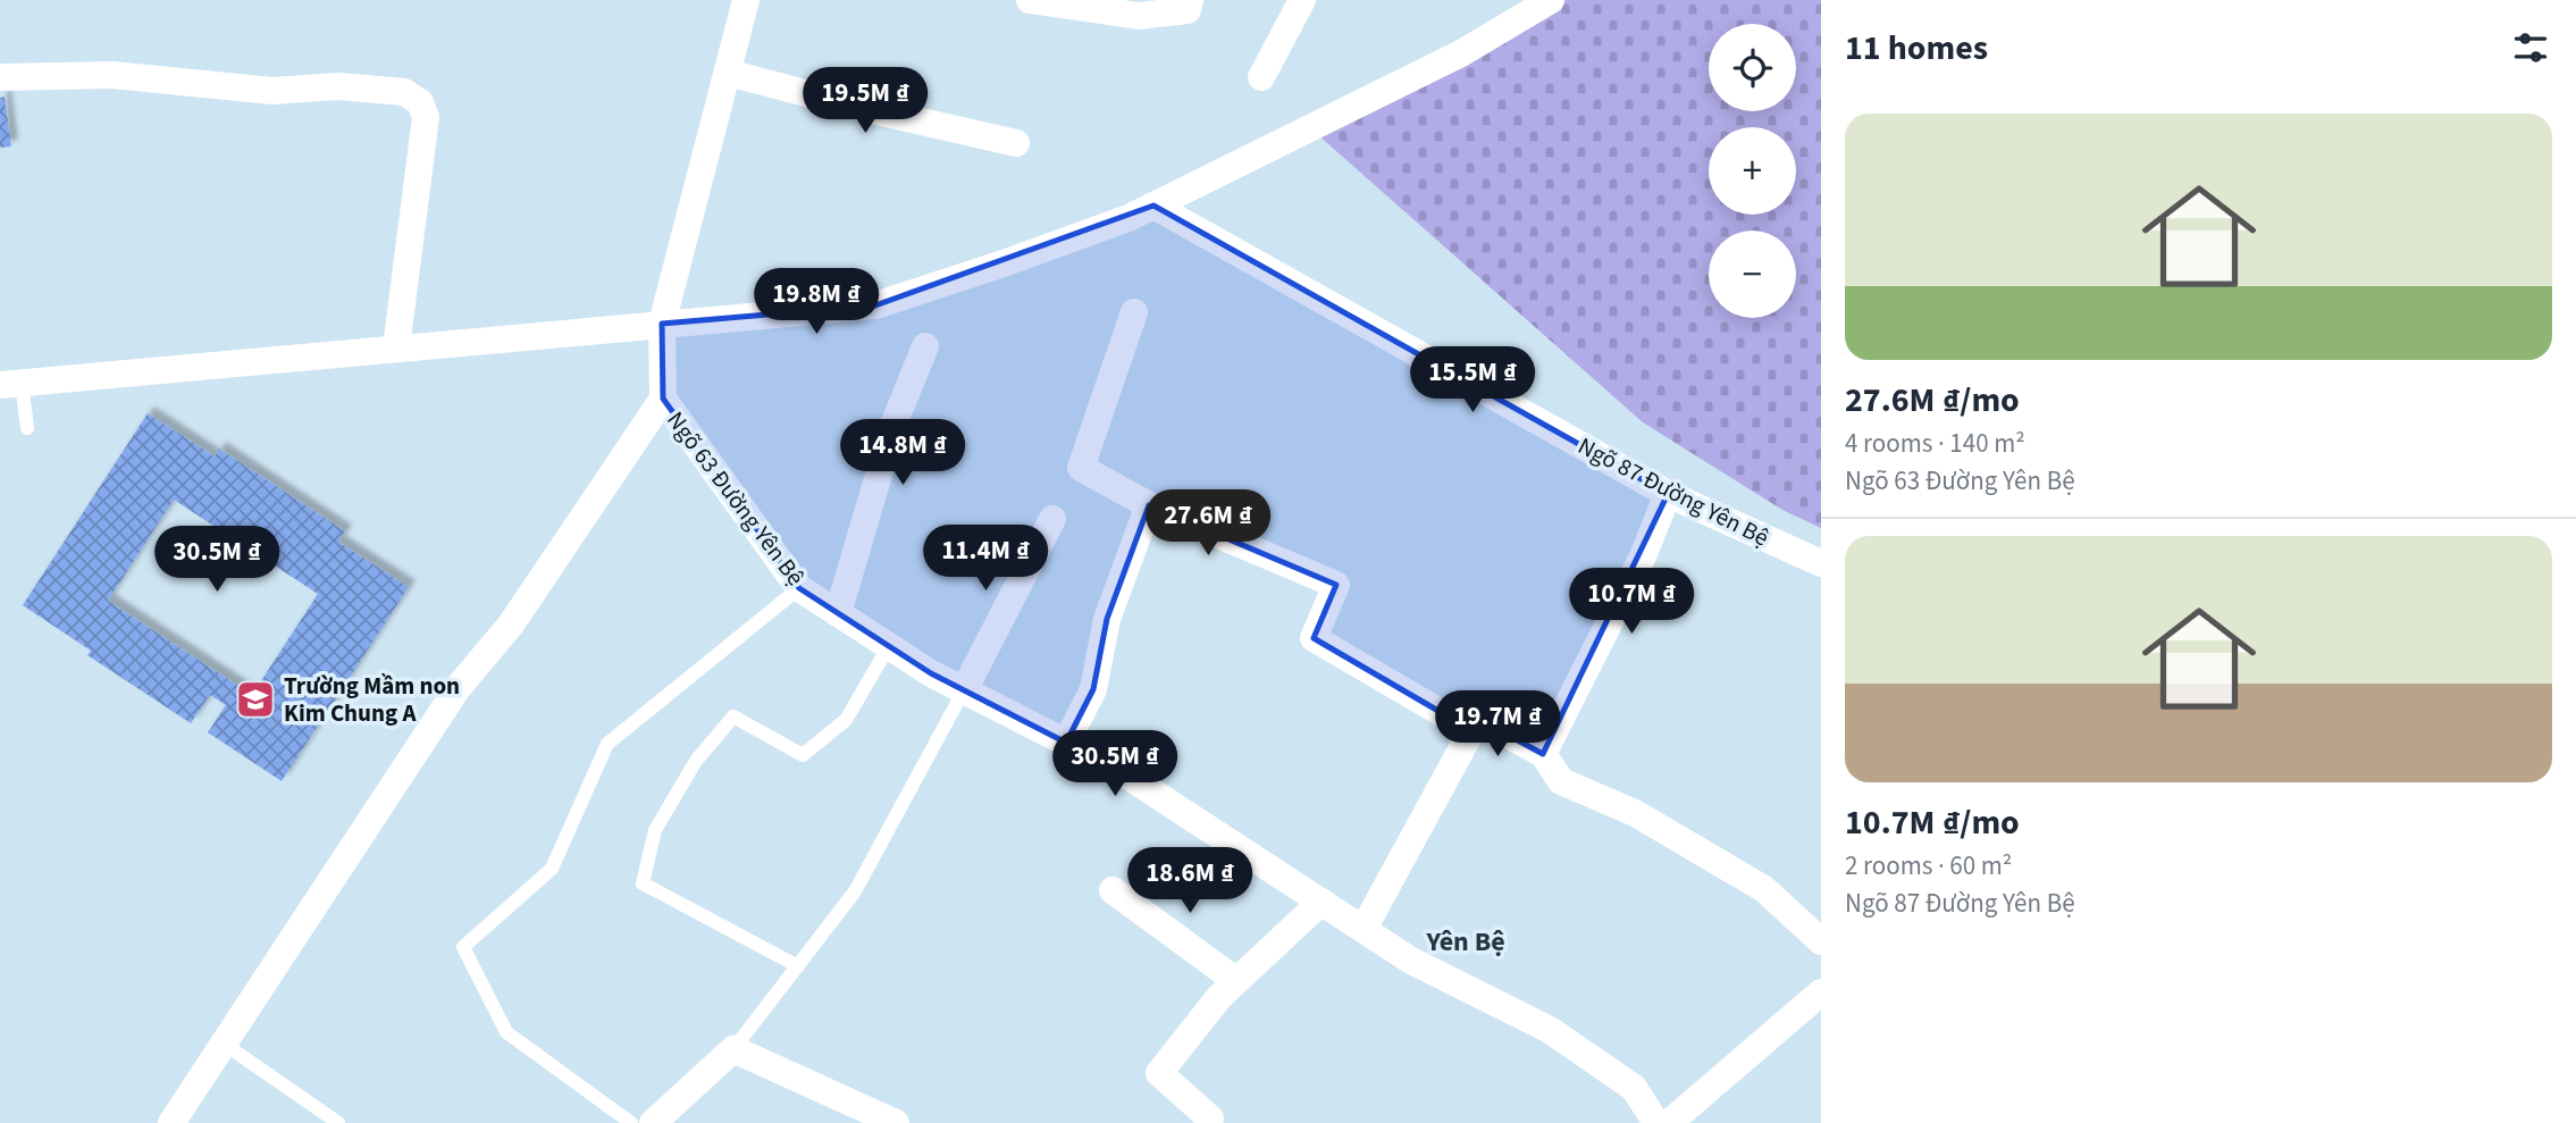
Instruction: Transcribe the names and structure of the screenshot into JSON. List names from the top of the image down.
{
  "streets": {
    "street": ["Ngõ 87 Đường Yên Bệ", "Ngõ 63 Đường Yên Bệ"]
  },
  "districts": ["Yên Bệ"],
  "places": {
    "school or university": ["Trường Mầm non Kim Chung A"]
  },
  "page": {
    "heading": "11 homes",
    "map_buttons": ["+", "−"],
    "price": [
      "19.5M ₫",
      "19.8M ₫",
      "15.5M ₫",
      "14.8M ₫",
      "27.6M ₫",
      "11.4M ₫",
      "30.5M ₫",
      "10.7M ₫",
      "19.7M ₫",
      "30.5M ₫",
      "18.6M ₫"
    ],
    "list": [
      {
        "name": "27.6M ₫/mo",
        "note": "4 rooms · 140 m² · Ngõ 63 Đường Yên Bệ"
      },
      {
        "name": "10.7M ₫/mo",
        "note": "2 rooms · 60 m² · Ngõ 87 Đường Yên Bệ"
      }
    ]
  }
}
